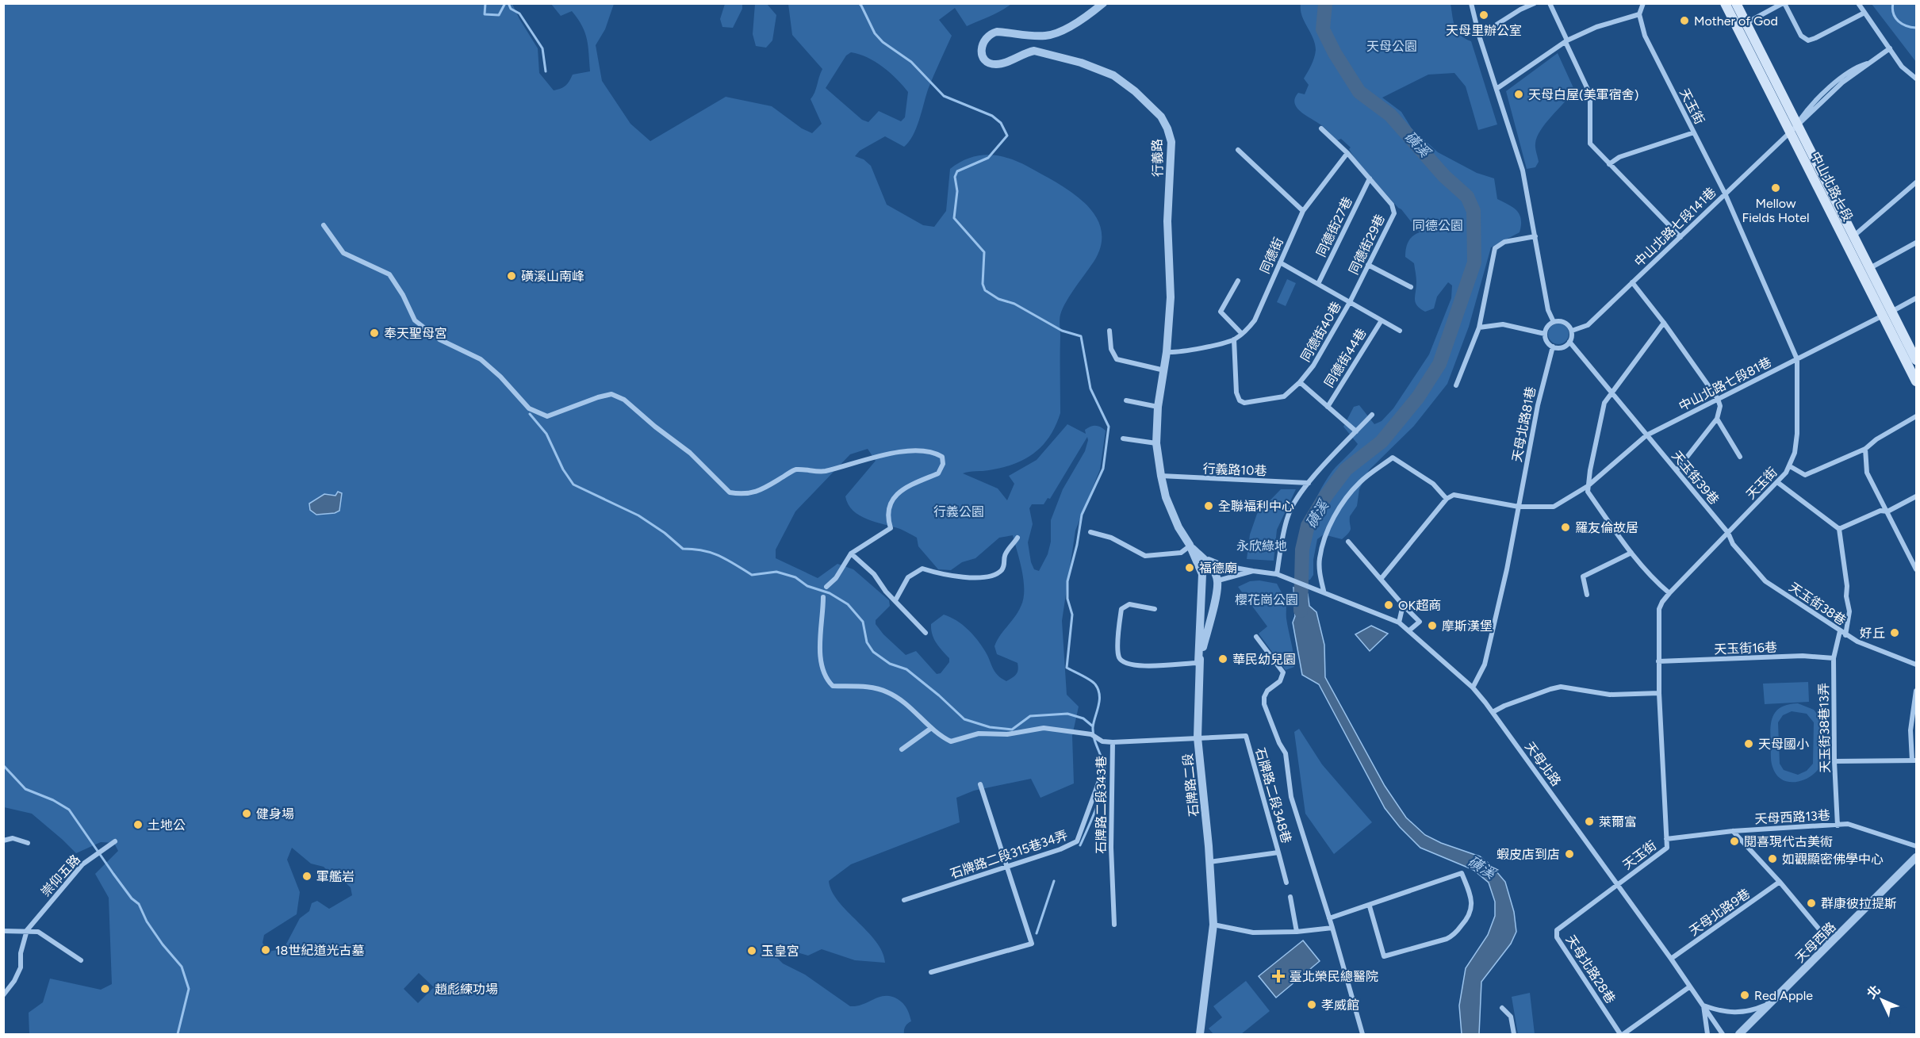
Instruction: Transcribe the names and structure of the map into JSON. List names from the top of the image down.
{
  "streets": {
    "main road": ["中山北路七段"],
    "street": [
      "天玉街",
      "行義路",
      "同德街27巷",
      "中山北路七段141巷",
      "同德街29巷",
      "同德街",
      "同德街40巷",
      "同德街44巷",
      "中山北路七段81巷",
      "天母北路81巷",
      "行義路10巷",
      "天玉街39巷",
      "天玉街38巷",
      "天玉街16巷",
      "天玉街38巷13弄",
      "天母北路",
      "石牌路二段",
      "石牌路二段348巷",
      "石牌路二段343巷",
      "天母西路13巷",
      "石牌路二段315巷34弄",
      "崇仰五路",
      "天母北路9巷",
      "天母西路",
      "天母北路28巷"
    ]
  },
  "crossings": [
    ["天玉街", "中山北路七段141巷"],
    ["天玉街", "中山北路七段81巷"],
    ["天玉街", "天玉街39巷"],
    ["天玉街", "天玉街38巷"],
    ["天玉街", "天玉街16巷"],
    ["天玉街", "天母北路"],
    ["天玉街", "天母西路13巷"],
    ["天玉街", "天母北路28巷"],
    ["行義路", "同德街"],
    ["行義路", "行義路10巷"],
    ["中山北路七段", "中山北路七段141巷"],
    ["中山北路七段", "中山北路七段81巷"],
    ["同德街27巷", "同德街29巷"],
    ["中山北路七段141巷", "天母北路81巷"],
    ["中山北路七段141巷", "天玉街39巷"],
    ["同德街29巷", "同德街"],
    ["同德街29巷", "同德街40巷"],
    ["同德街", "同德街40巷"],
    ["中山北路七段81巷", "天母北路81巷"],
    ["中山北路七段81巷", "天玉街39巷"],
    ["天母北路81巷", "天玉街39巷"],
    ["天母北路81巷", "天母北路"],
    ["天玉街39巷", "天玉街38巷"],
    ["天玉街38巷", "天玉街38巷13弄"],
    ["天玉街16巷", "天玉街38巷13弄"],
    ["天玉街38巷13弄", "天母西路13巷"],
    ["天母北路", "天母北路9巷"],
    ["天母北路", "天母西路"],
    ["天母北路", "天母北路28巷"],
    ["石牌路二段", "石牌路二段348巷"],
    ["石牌路二段", "石牌路二段343巷"],
    ["石牌路二段348巷", "石牌路二段343巷"]
  ],
  "water": ["磺溪"],
  "parks": [
    "天母公園",
    "同德公園",
    "行義公園",
    "永欣綠地",
    "櫻花崗公園"
  ],
  "places": {
    "other": [
      "天母里辦公室",
      "Mother of God",
      "天母白屋(美軍宿舍)",
      "Mellow Fields Hotel",
      "磺溪山南峰",
      "奉天聖母宮",
      "全聯福利中心",
      "羅友倫故居",
      "福德廟",
      "OK超商",
      "摩斯漢堡",
      "好丘",
      "華民幼兒園",
      "天母國小",
      "健身場",
      "萊爾富",
      "土地公",
      "閱喜現代古美術",
      "蝦皮店到店",
      "如觀顯密佛學中心",
      "軍艦岩",
      "群康彼拉提斯",
      "18世紀道光古墓",
      "玉皇宮",
      "趙彪練功場",
      "Red Apple",
      "孝威館"
    ],
    "health": ["臺北榮民總醫院"]
  },
  "north": "top left"
}
